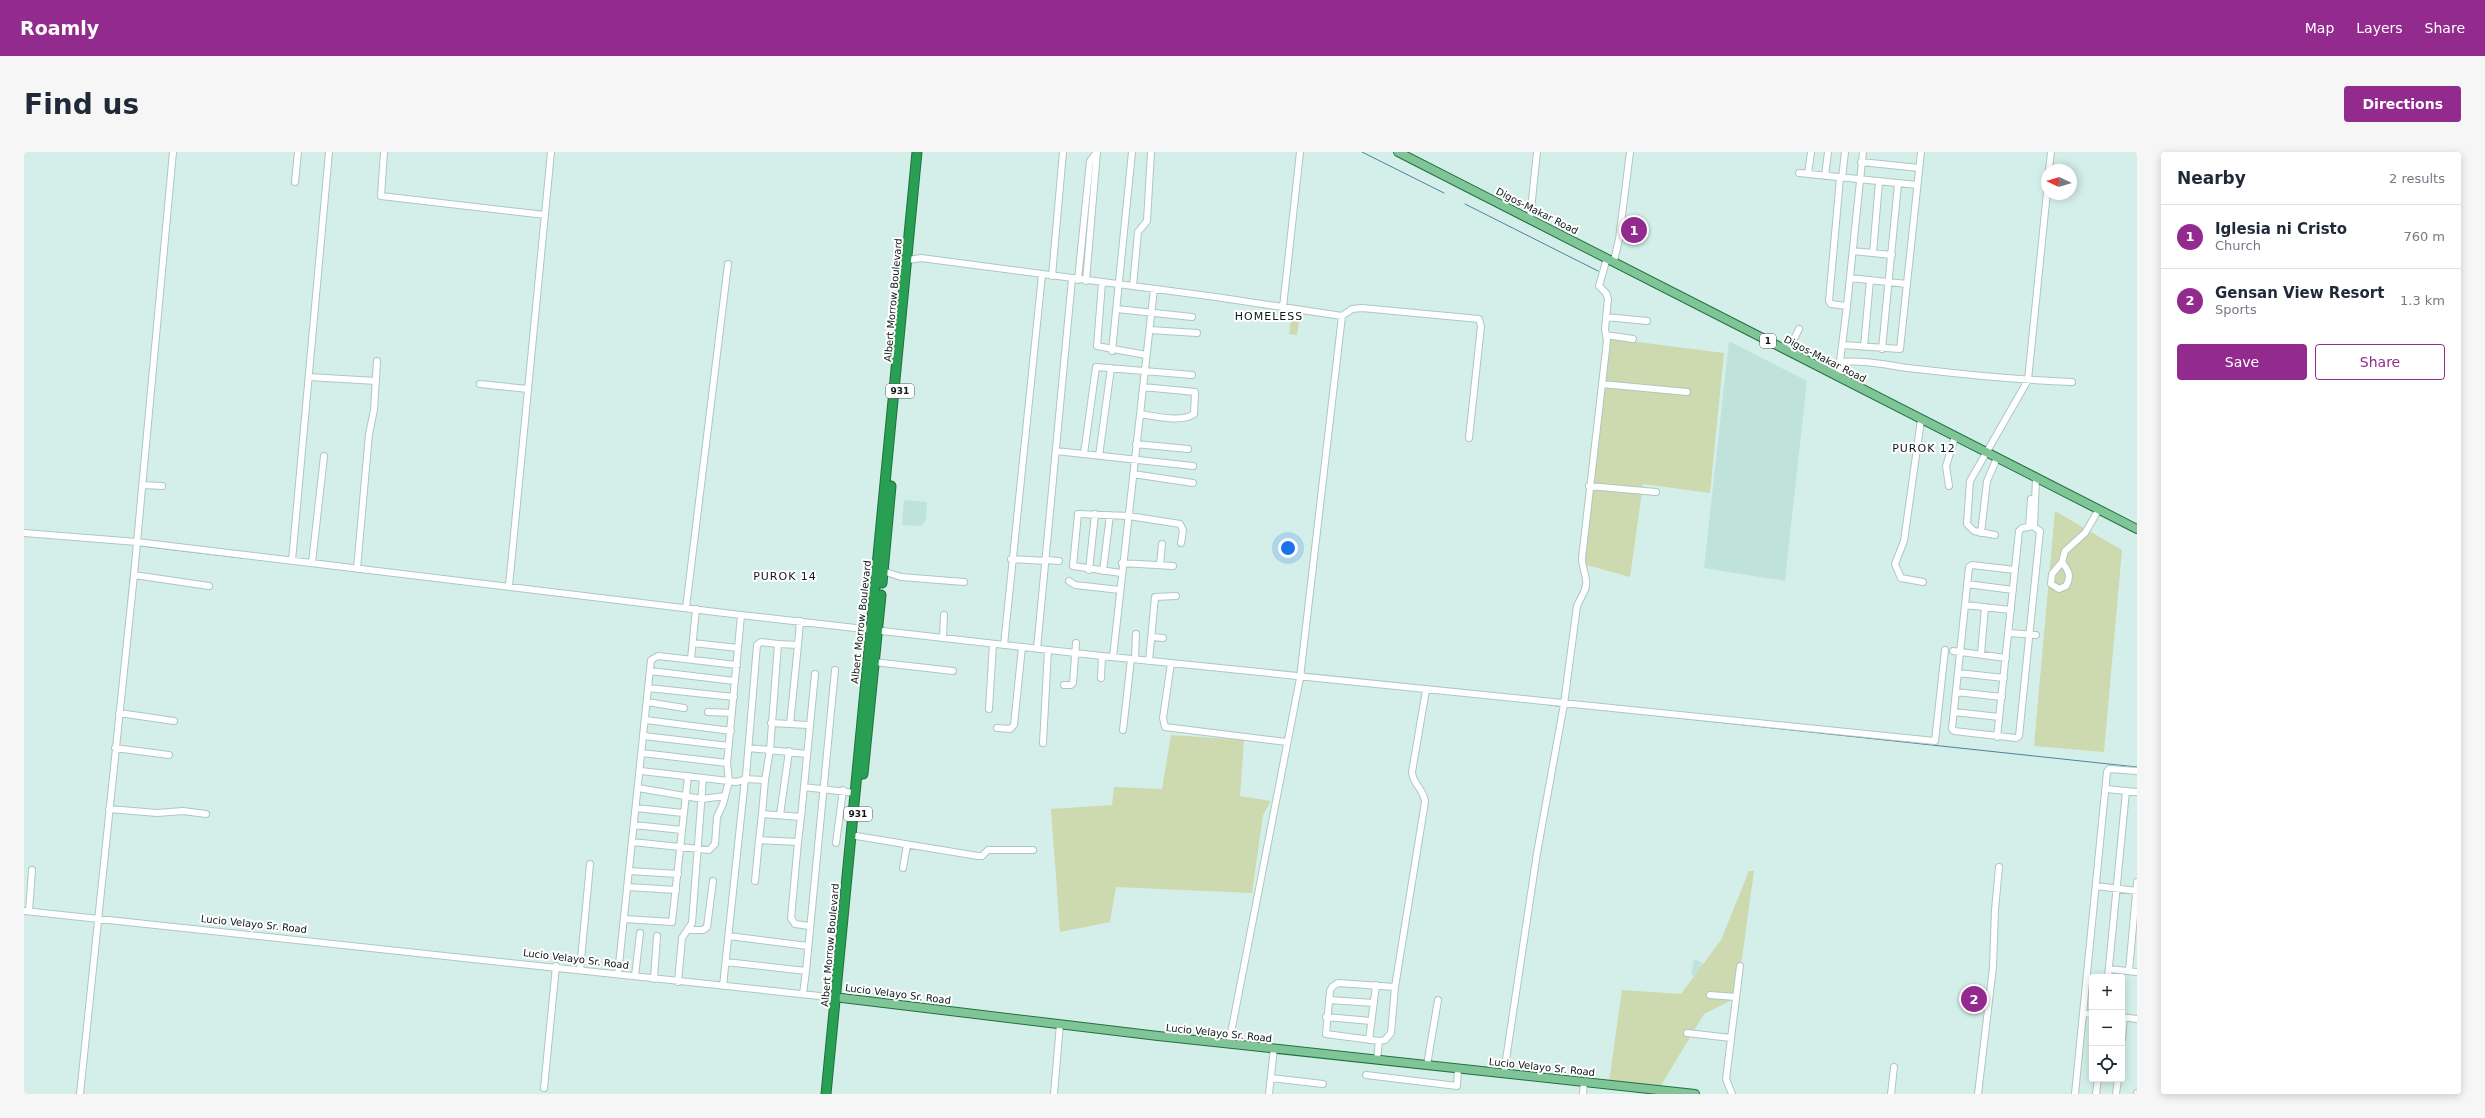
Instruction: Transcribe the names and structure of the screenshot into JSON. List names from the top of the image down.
{
  "streets": {
    "highway": ["Albert Morrow Boulevard", "931"],
    "main road": ["Digos-Makar Road", "1", "Lucio Velayo Sr. Road"]
  },
  "crossings": [
    ["Albert Morrow Boulevard", "Lucio Velayo Sr. Road"]
  ],
  "districts": ["HOMELESS", "PUROK 12", "PUROK 14"],
  "north": "left",
  "page": {
    "header": "Roamly",
    "nav": ["Map", "Layers", "Share"],
    "buttons": [
      "Directions",
      ["Save", "Share"]
    ],
    "title": "Find us",
    "heading": ["Nearby", "2 results"],
    "list": [
      {
        "mark": "1",
        "name": "Iglesia ni Cristo",
        "note": "Church",
        "value": "760 m"
      },
      {
        "mark": "2",
        "name": "Gensan View Resort",
        "note": "Sports",
        "value": "1.3 km"
      }
    ],
    "pins": ["1", "2"],
    "map_buttons": ["+", "−"]
  }
}
